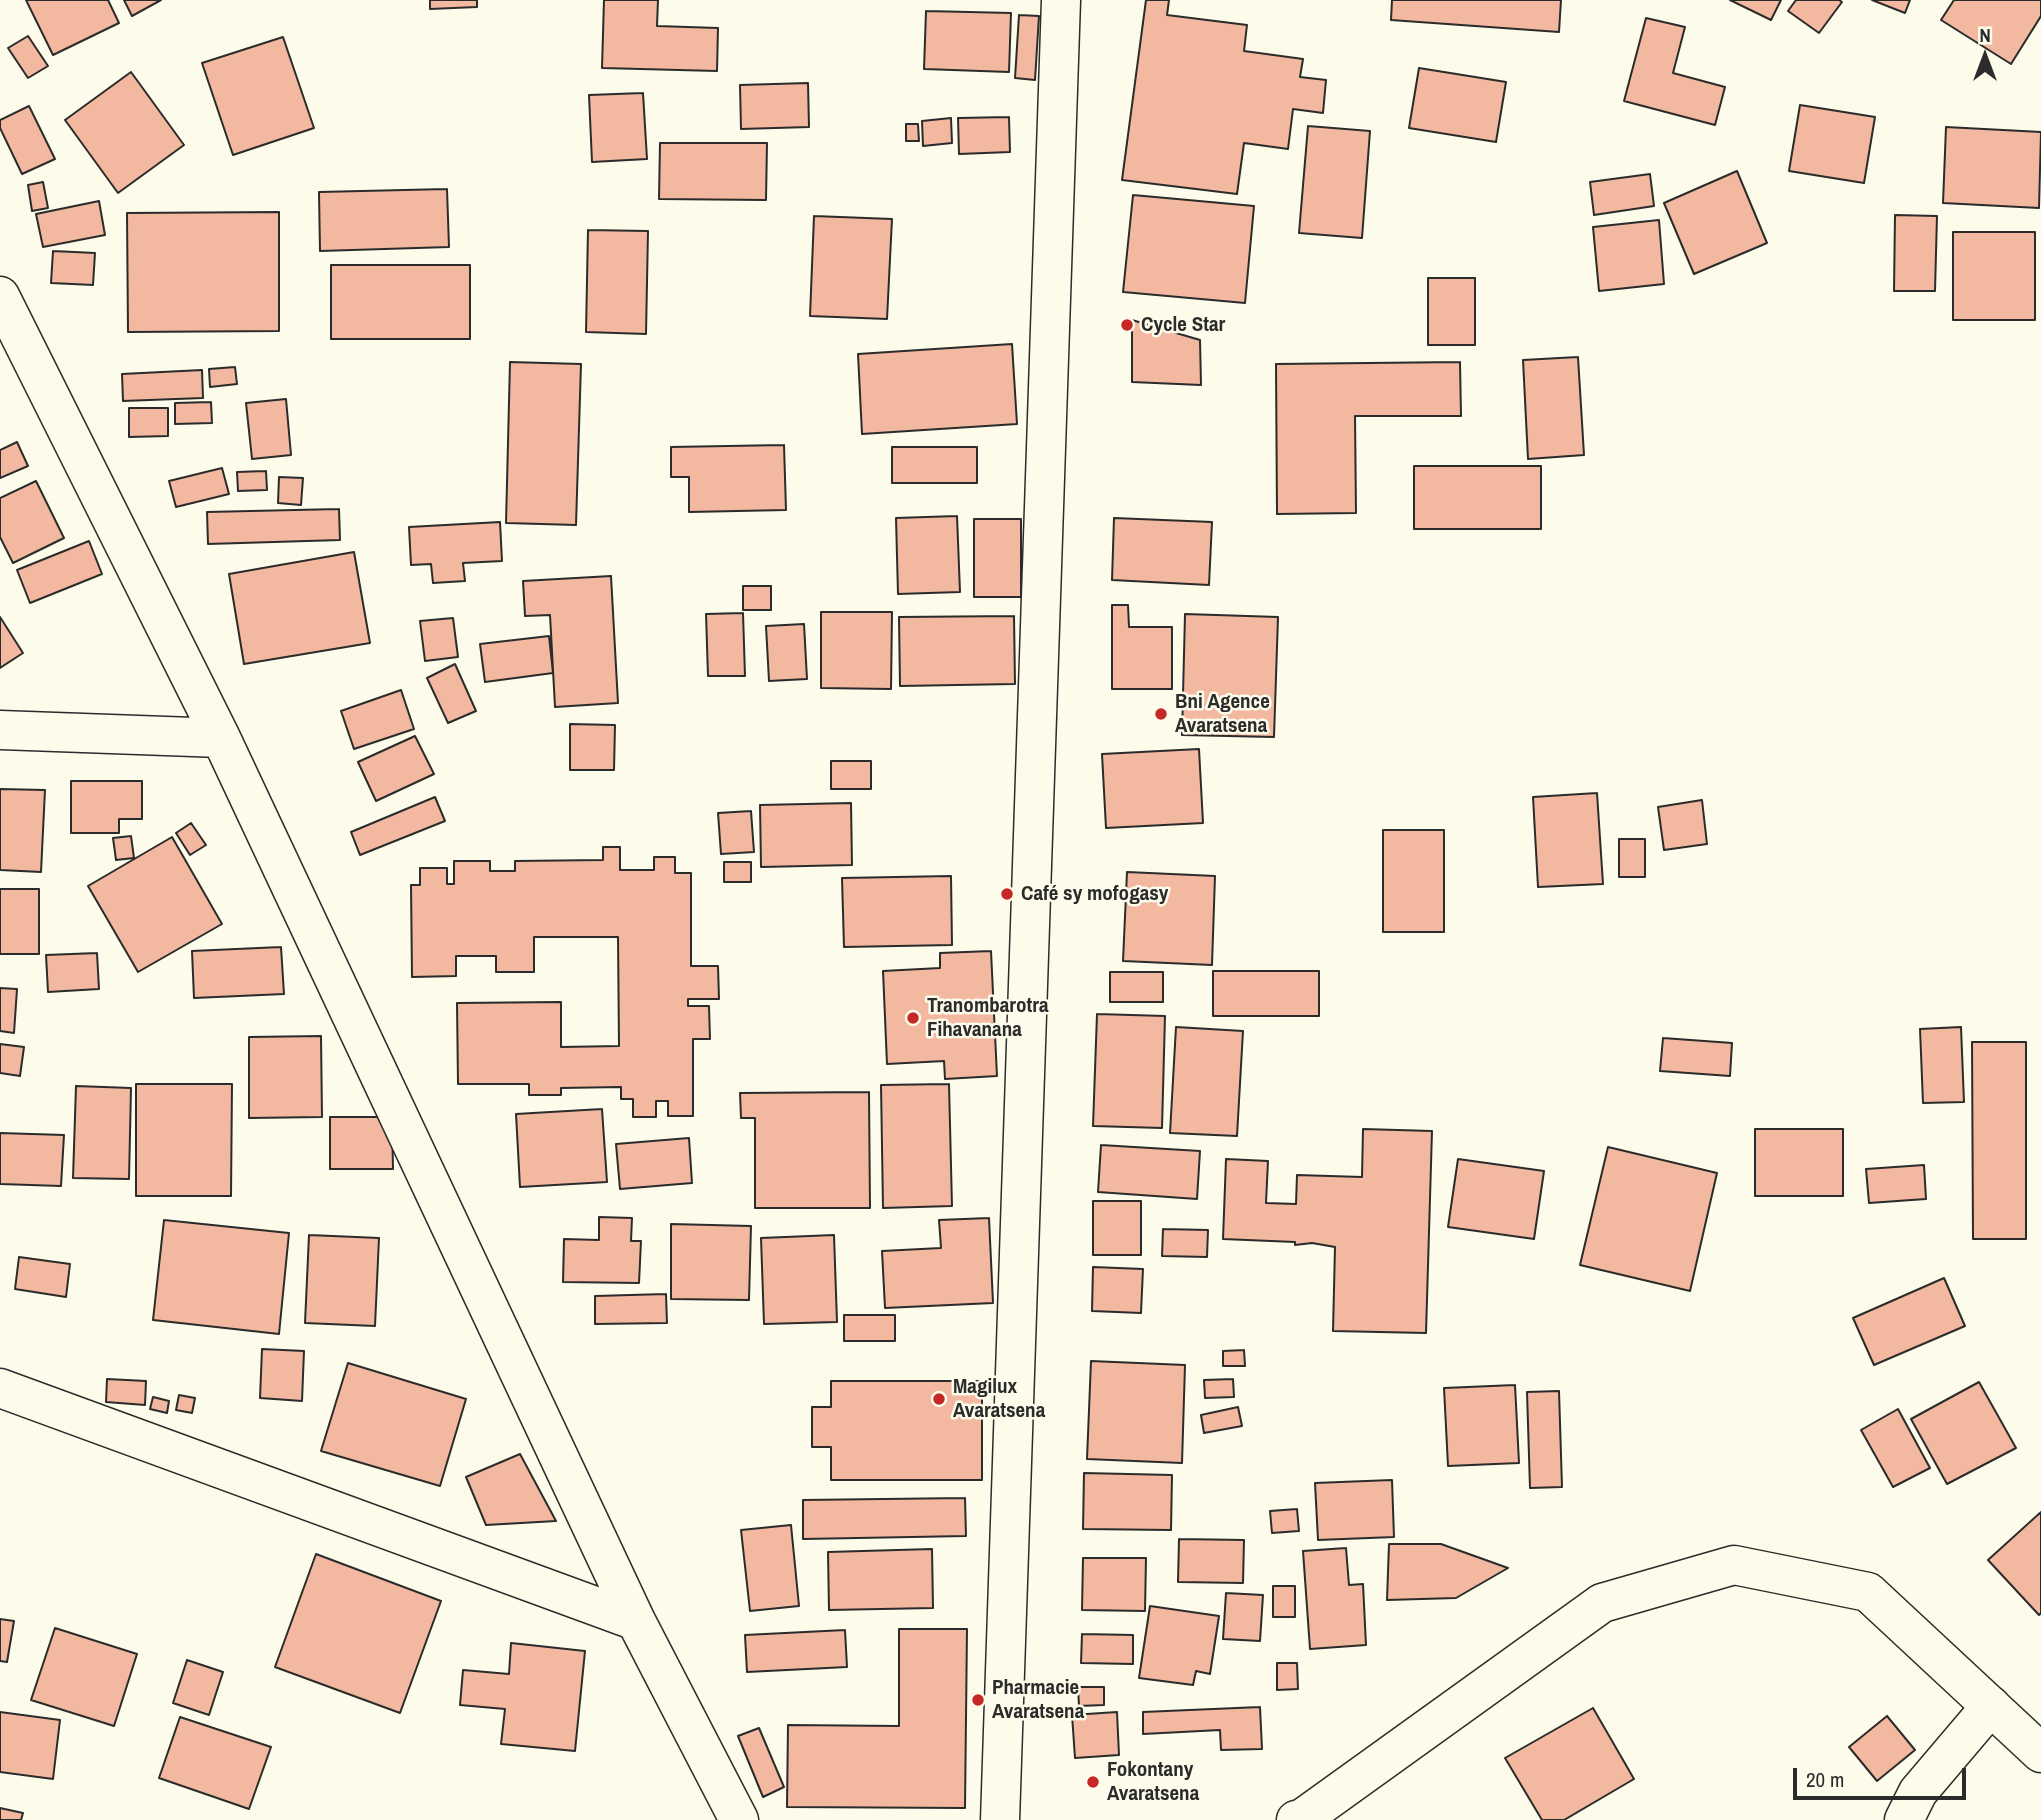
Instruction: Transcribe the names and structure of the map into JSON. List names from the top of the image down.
{
  "places": [
    "Cycle Star",
    "Bni Agence Avaratsena",
    "Café sy mofogasy",
    "Tranombarotra Fihavanana",
    "Magilux Avaratsena",
    "Pharmacie Avaratsena",
    "Fokontany Avaratsena"
  ],
  "scale_bar": "20 m",
  "north": "top"
}
